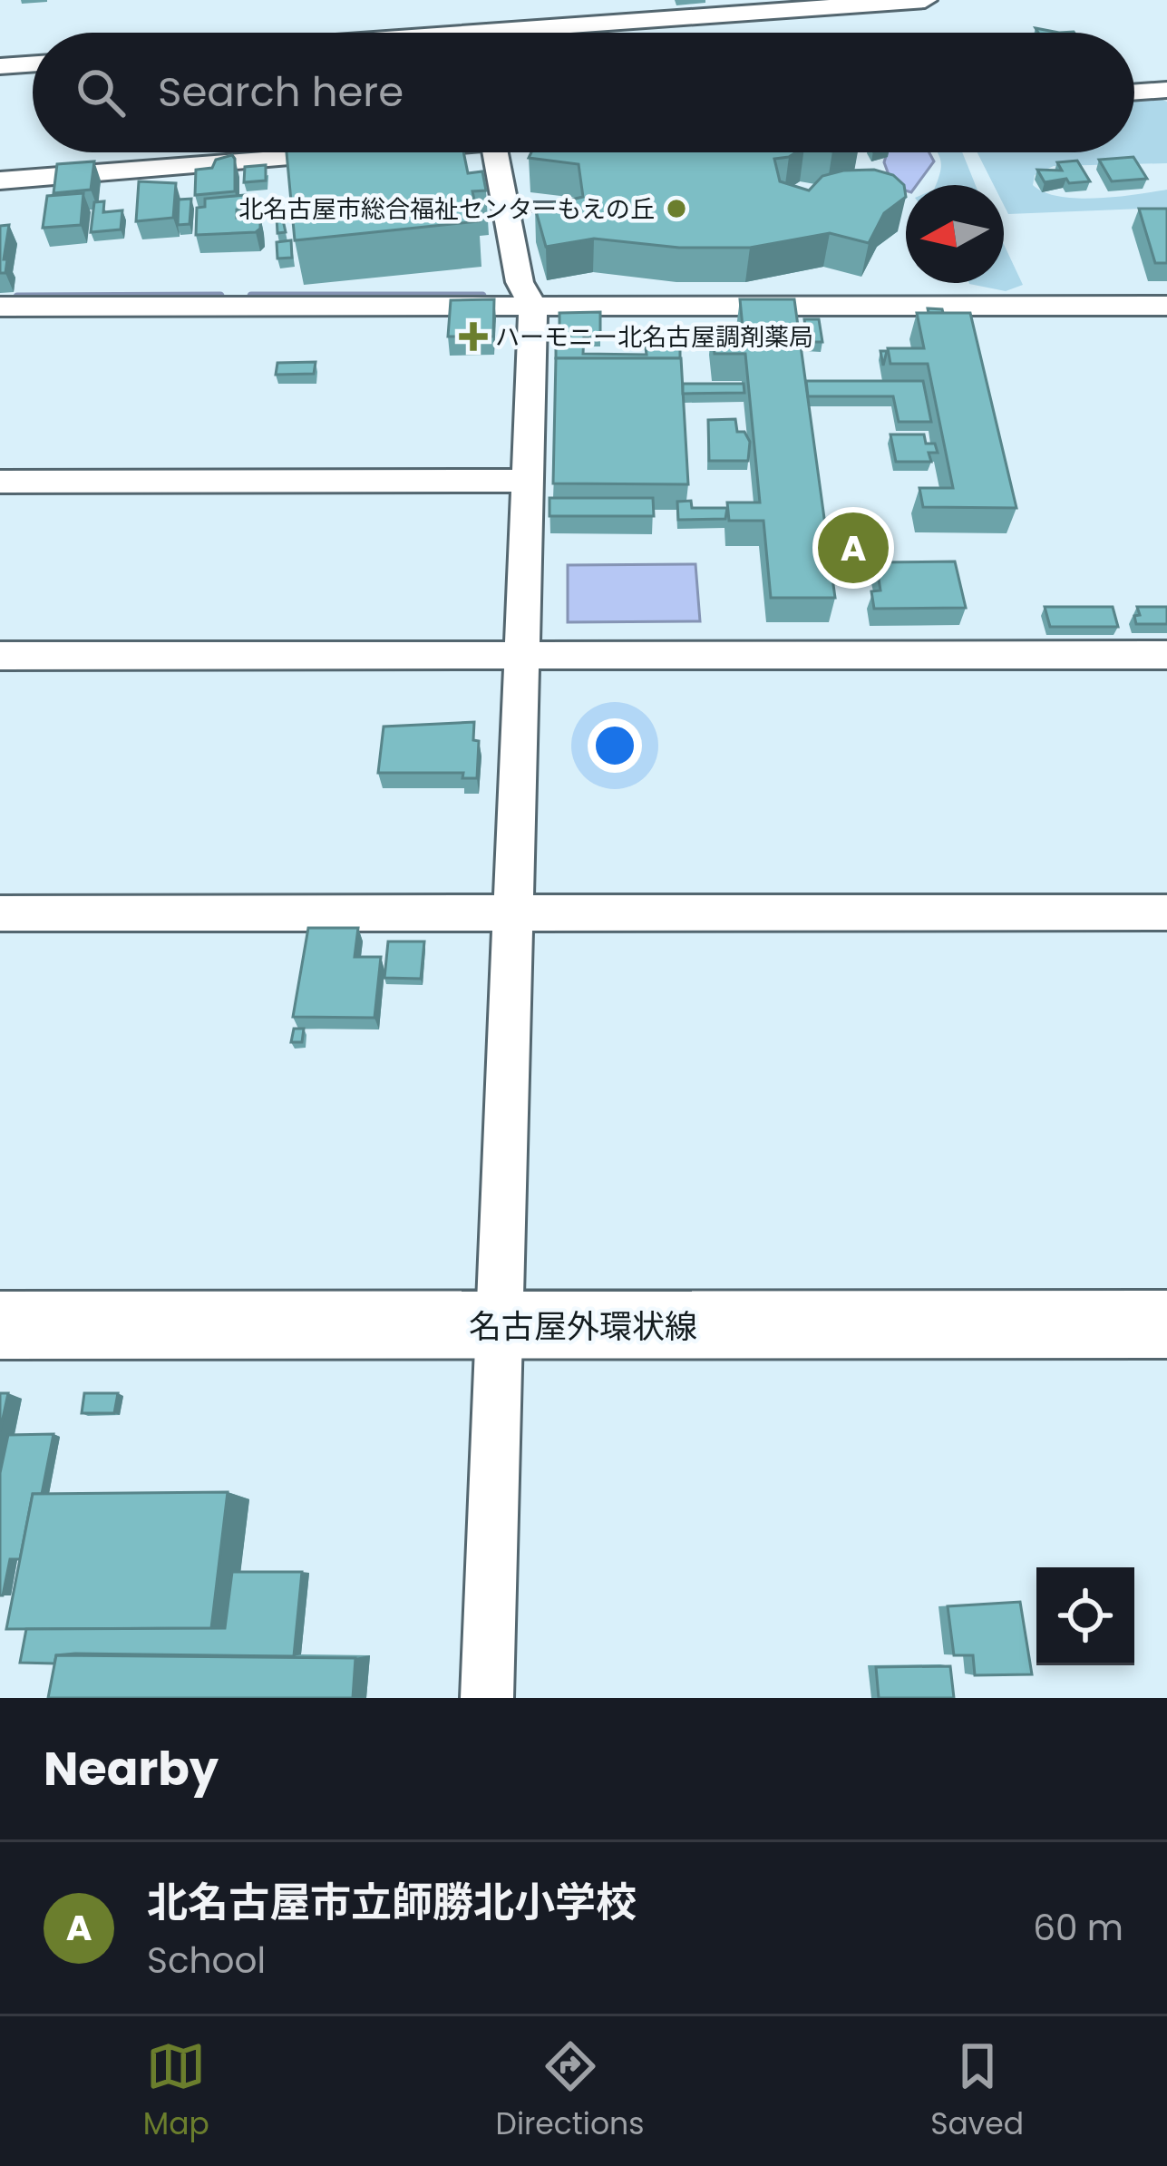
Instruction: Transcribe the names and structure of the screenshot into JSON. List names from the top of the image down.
{
  "streets": {
    "main road": ["名古屋外環状線"]
  },
  "places": {
    "other": ["北名古屋市総合福祉センターもえの丘"],
    "health": ["ハーモニー北名古屋調剤薬局"]
  },
  "north": "left",
  "page": {
    "search": "Search here",
    "pins": "A",
    "heading": "Nearby",
    "list": [
      {
        "mark": "A",
        "name": "北名古屋市立師勝北小学校",
        "note": "School",
        "value": "60 m"
      }
    ],
    "nav": ["Map", "Directions", "Saved"]
  }
}
